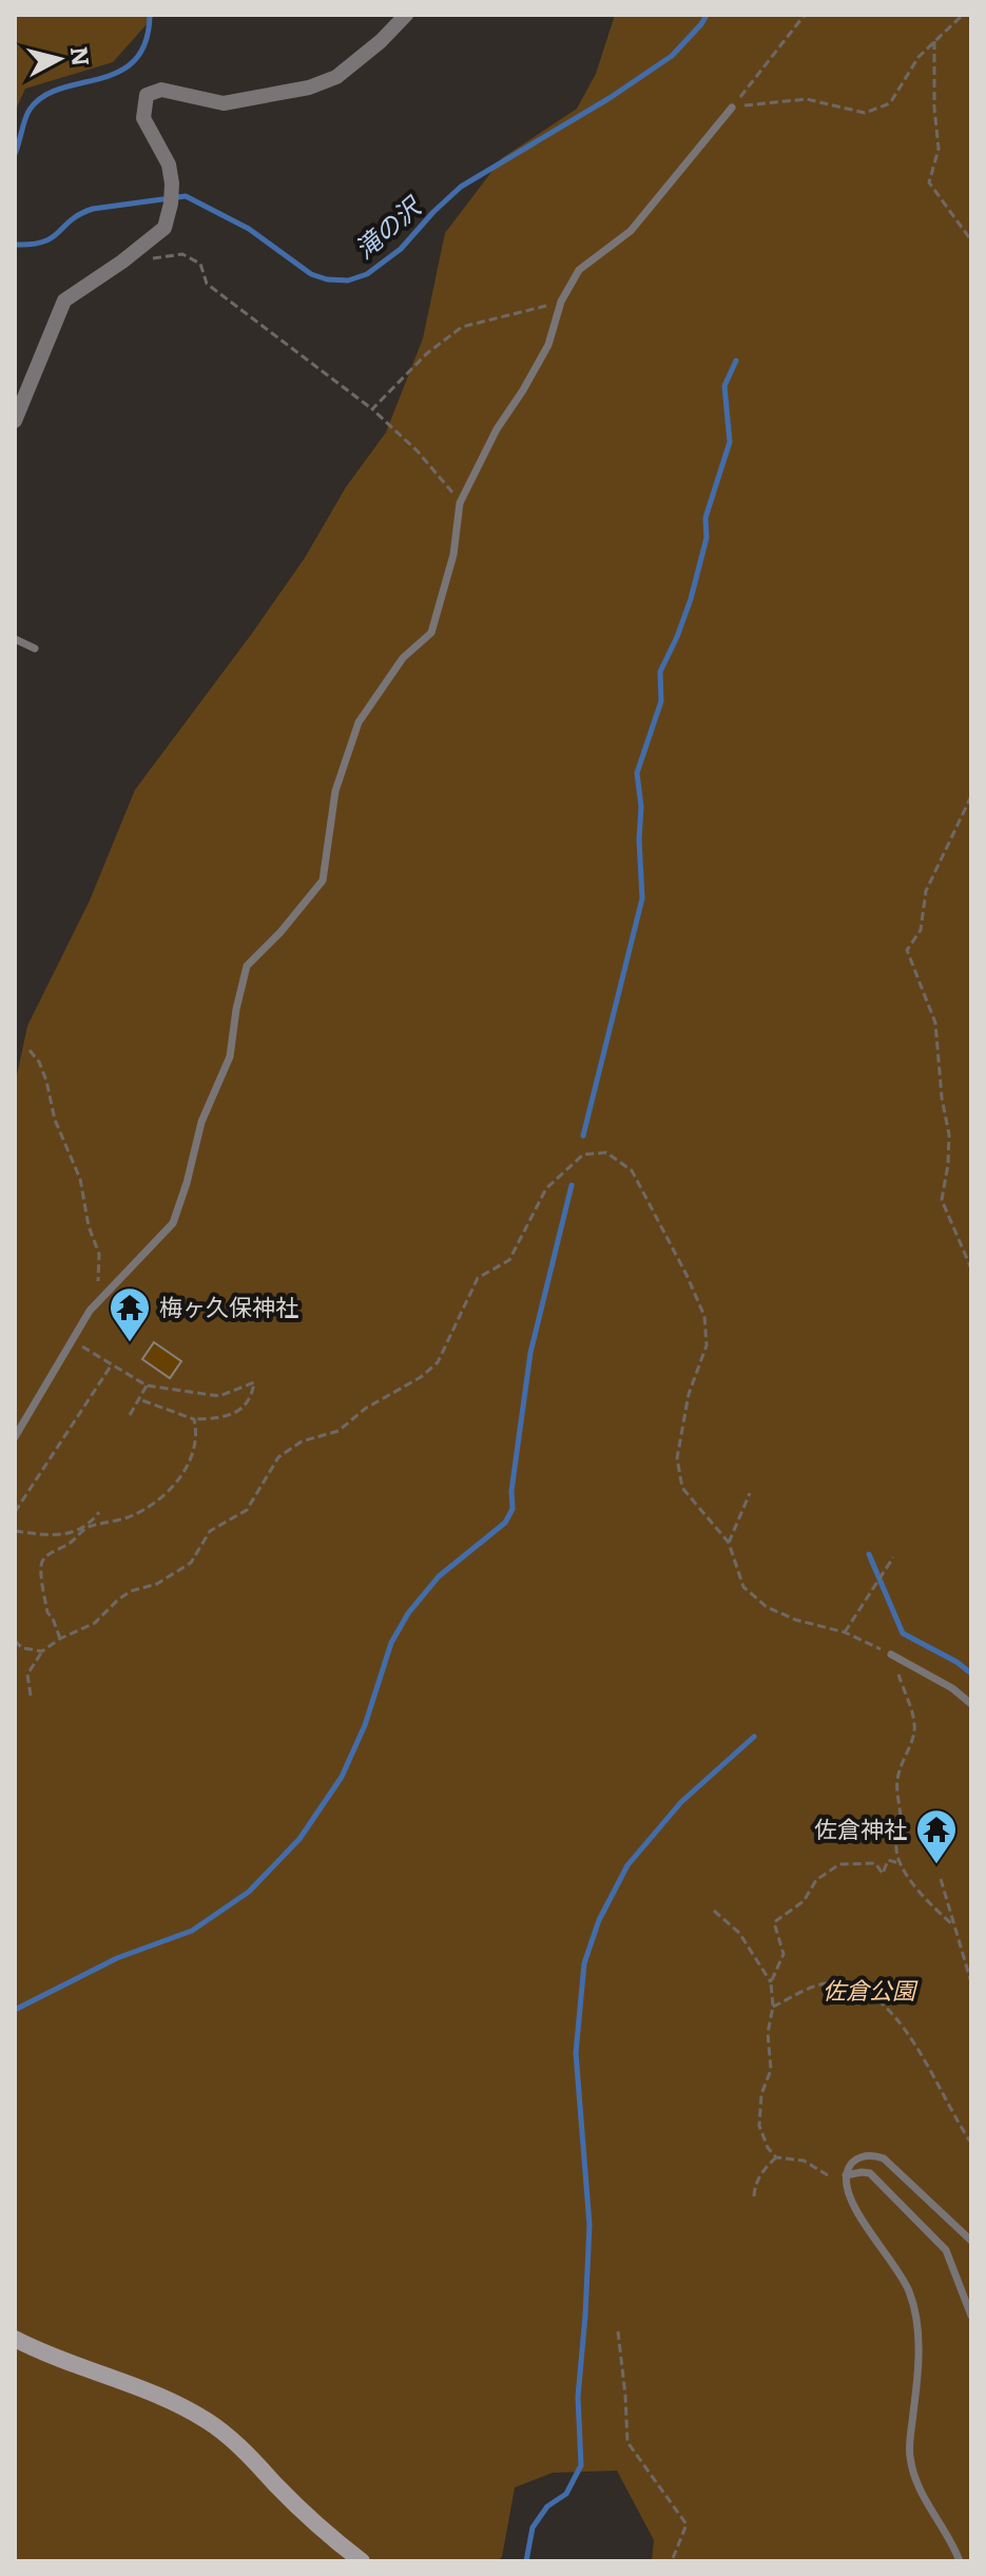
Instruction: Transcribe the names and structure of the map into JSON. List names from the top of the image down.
{
  "water": ["滝の沢"],
  "parks": ["佐倉公園"],
  "places": {
    "temple": ["梅ヶ久保神社", "佐倉神社"]
  },
  "north": "right"
}
